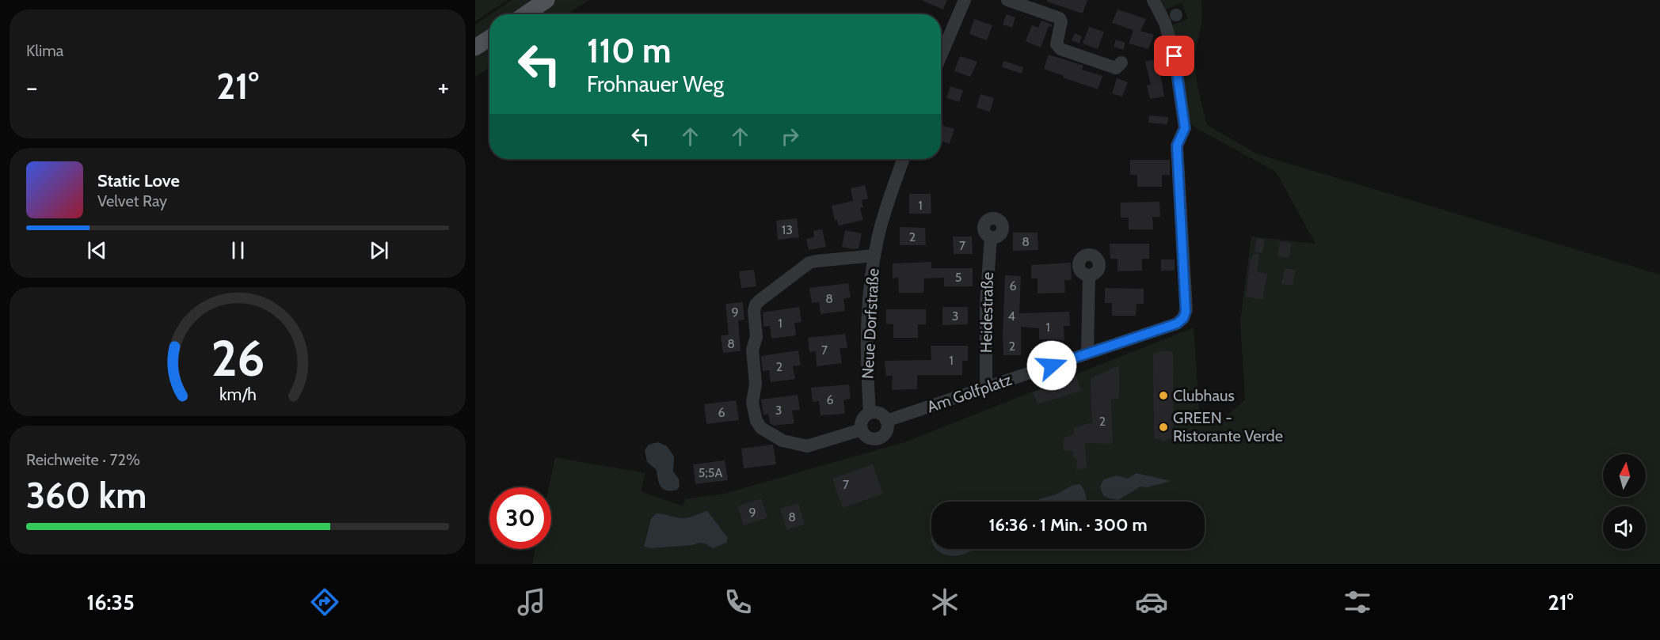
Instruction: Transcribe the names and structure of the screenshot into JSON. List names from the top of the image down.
{
  "streets": {
    "street": ["Heidestraße", "Neue Dorfstraße", "Am Golfplatz"]
  },
  "crossings": [
    ["Heidestraße", "Am Golfplatz"],
    ["Neue Dorfstraße", "Am Golfplatz"]
  ],
  "places": ["Clubhaus", "GREEN - Ristorante Verde"],
  "house_numbers": [
    "1",
    "13",
    "2",
    "8",
    "7",
    "5",
    "6",
    "8",
    "9",
    "3",
    "4",
    "1",
    "1",
    "8",
    "2",
    "7",
    "1",
    "2",
    "6",
    "3",
    "6",
    "2",
    "5;5A",
    "7",
    "9",
    "8"
  ],
  "north": "top",
  "page": {
    "tile": [
      "Klima",
      ["Reichweite · 72%", "360 km"]
    ],
    "turn": ["110 m", "Frohnauer Weg"],
    "heat": ["−", "21°", "+"],
    "song": ["Static Love", "Velvet Ray"],
    "limit": "30",
    "trip": "16:36 · 1 Min. · 300 m",
    "tabs": ["16:35", "21°"],
    "gauge": ["26", "km/h"]
  }
}
